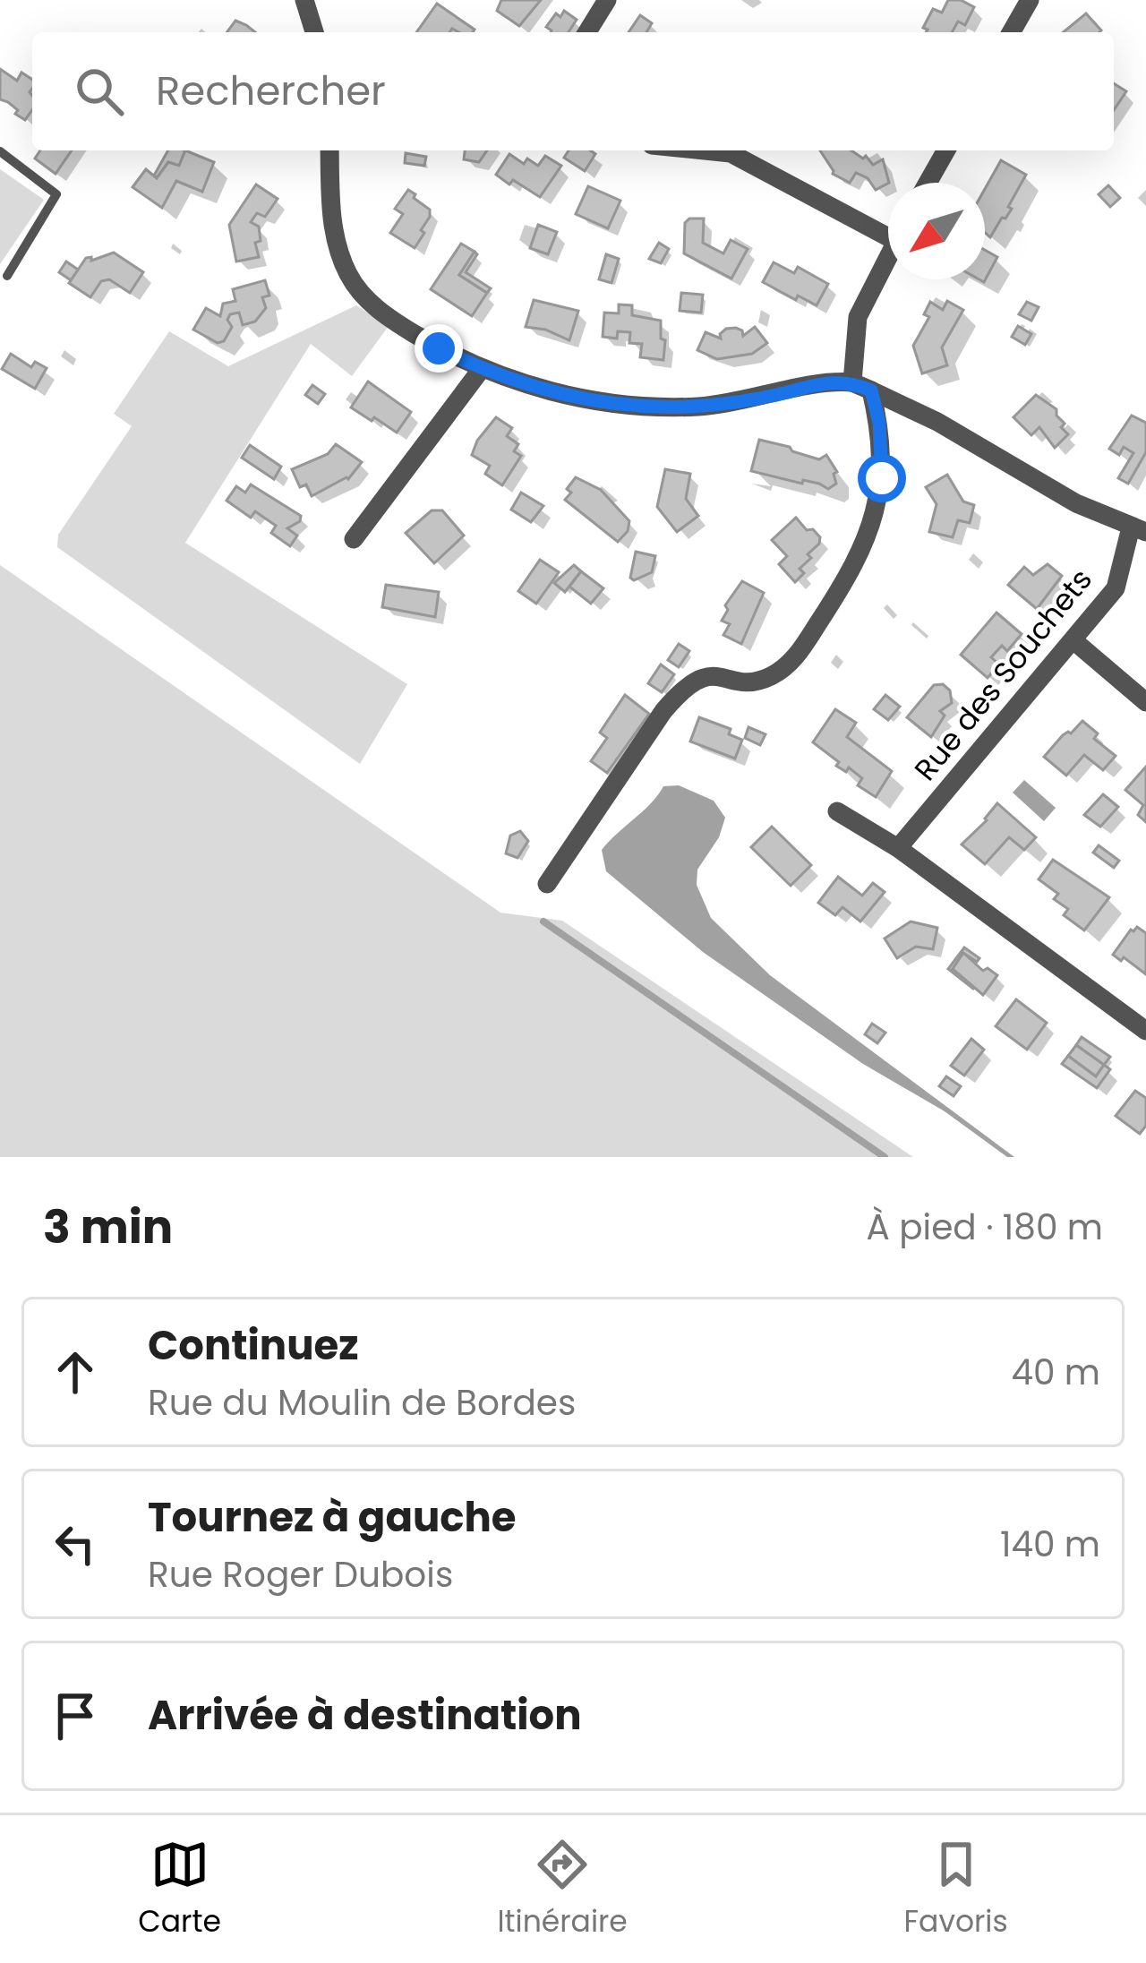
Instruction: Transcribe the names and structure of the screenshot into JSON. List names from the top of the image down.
{
  "streets": {
    "street": ["Rue des Souchets"]
  },
  "north": "bottom left",
  "page": {
    "search": "Rechercher",
    "heading": ["3 min", "À pied · 180 m"],
    "list": [
      ["Continuez", "Rue du Moulin de Bordes", "40 m"],
      ["Tournez à gauche", "Rue Roger Dubois", "140 m"],
      "Arrivée à destination"
    ],
    "nav": ["Carte", "Itinéraire", "Favoris"]
  }
}
